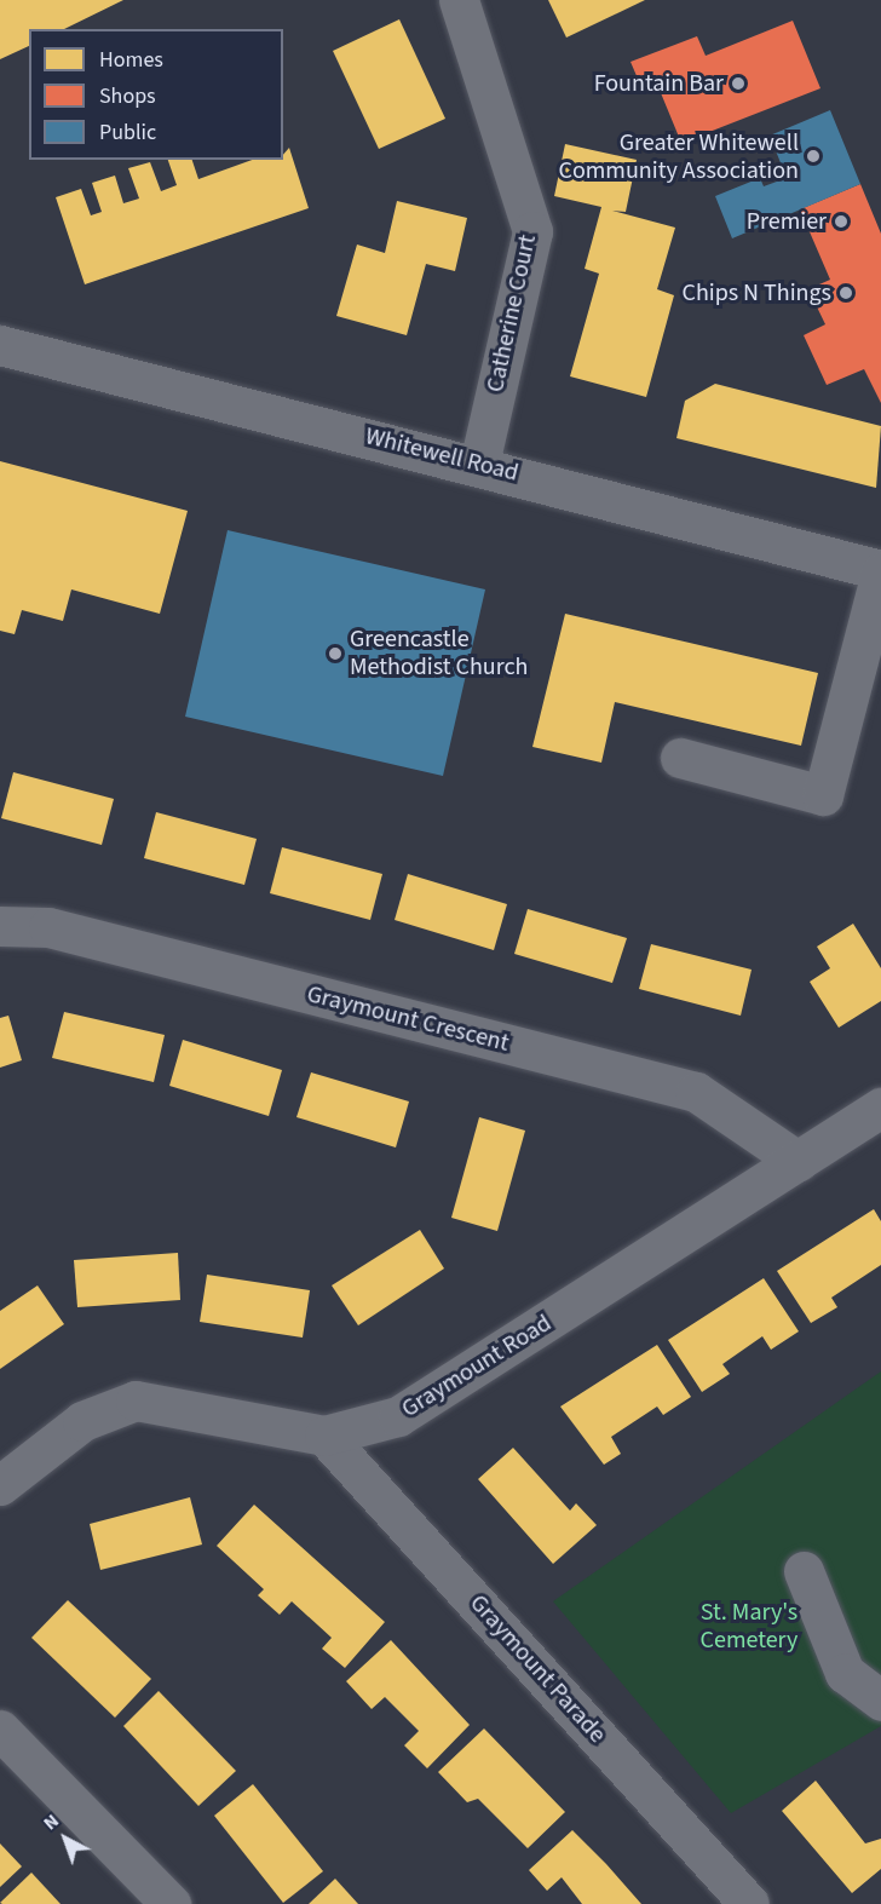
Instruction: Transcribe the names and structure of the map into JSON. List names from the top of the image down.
{
  "streets": {
    "street": [
      "Catherine Court",
      "Whitewell Road",
      "Graymount Crescent",
      "Graymount Road",
      "Graymount Parade"
    ]
  },
  "crossings": [
    ["Catherine Court", "Whitewell Road"],
    ["Graymount Crescent", "Graymount Road"],
    ["Graymount Road", "Graymount Parade"]
  ],
  "parks": ["St. Mary's Cemetery"],
  "places": [
    "Fountain Bar",
    "Greater Whitewell Community Association",
    "Premier",
    "Chips N Things",
    "Greencastle Methodist Church"
  ],
  "legend": ["Homes", "Shops", "Public"],
  "north": "top left"
}
